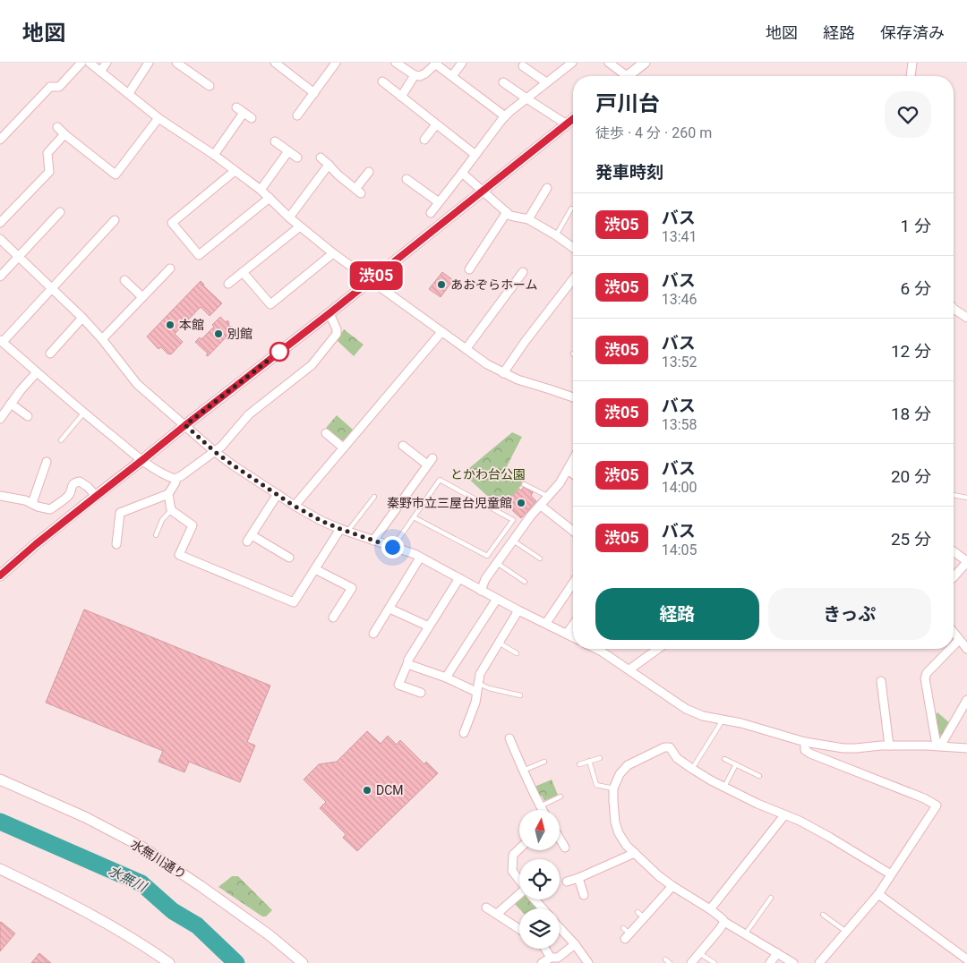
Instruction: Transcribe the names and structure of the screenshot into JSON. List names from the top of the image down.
{
  "streets": {
    "street": ["水無川通り"]
  },
  "water": ["水無川"],
  "parks": ["とかわ台公園"],
  "places": [
    "あおぞらホーム",
    "本館",
    "別館",
    "秦野市立三屋台児童館",
    "DCM"
  ],
  "lines": ["bus line 渋05"],
  "north": "top",
  "page": {
    "header": "地図",
    "nav": ["地図", "経路", "保存済み"],
    "on_map": "渋05",
    "heading": [
      ["戸川台", "徒歩 · 4 分 · 260 m"],
      "発車時刻"
    ],
    "list": [
      {
        "mark": "渋05",
        "name": "バス",
        "note": "13:41",
        "value": "1 分"
      },
      {
        "mark": "渋05",
        "name": "バス",
        "note": "13:46",
        "value": "6 分"
      },
      {
        "mark": "渋05",
        "name": "バス",
        "note": "13:52",
        "value": "12 分"
      },
      {
        "mark": "渋05",
        "name": "バス",
        "note": "13:58",
        "value": "18 分"
      },
      {
        "mark": "渋05",
        "name": "バス",
        "note": "14:00",
        "value": "20 分"
      },
      {
        "mark": "渋05",
        "name": "バス",
        "note": "14:05",
        "value": "25 分"
      }
    ],
    "buttons": ["経路", "きっぷ"]
  }
}
